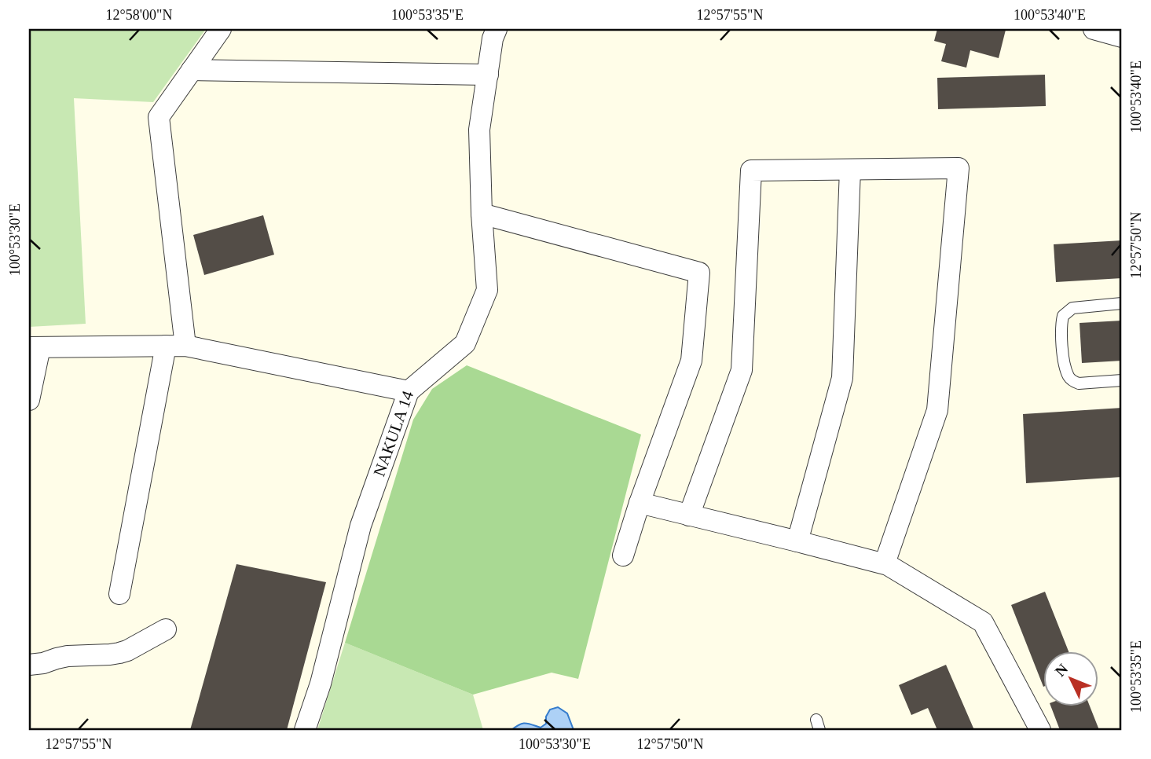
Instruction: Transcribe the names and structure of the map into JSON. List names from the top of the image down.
{
  "streets": {
    "street": ["NAKULA 14"]
  },
  "north": "top left",
  "coordinates": [
    "12°58'00\"N",
    "100°53'35\"E",
    "12°57'55\"N",
    "100°53'40\"E",
    "100°53'30\"E",
    "12°57'50\"N"
  ]
}
